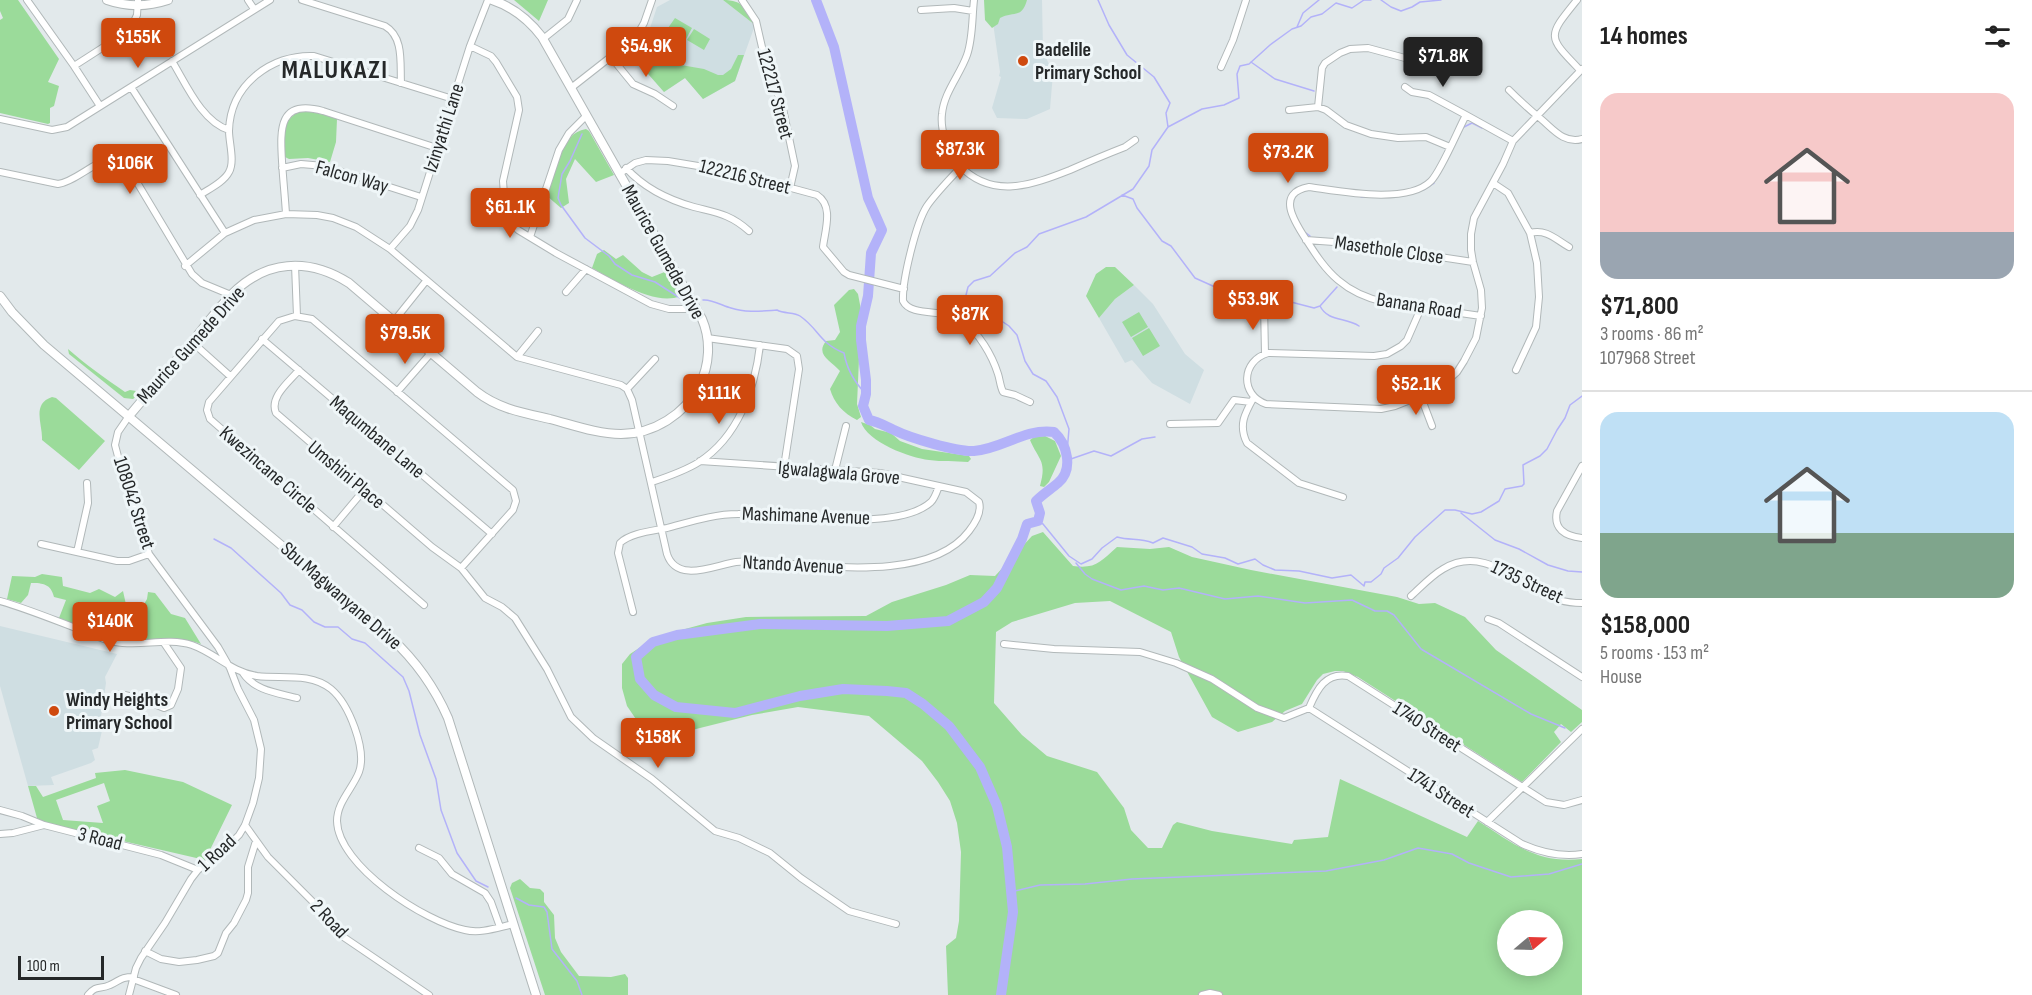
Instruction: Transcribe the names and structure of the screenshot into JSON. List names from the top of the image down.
{
  "streets": {
    "street": [
      "122217 Street",
      "Izinyathi Lane",
      "Falcon Way",
      "122216 Street",
      "Masethole Close",
      "Maurice Gumede Drive",
      "Banana Road",
      "Maqumbane Lane",
      "Kwezincane Circle",
      "Igwalagwala Grove",
      "Umshini Place",
      "108042 Street",
      "Mashimane Avenue",
      "Ntando Avenue",
      "1735 Street",
      "Sbu Magwanyane Drive",
      "1740 Street",
      "1741 Street",
      "3 Road",
      "1 Road",
      "2 Road"
    ]
  },
  "crossings": [
    ["122217 Street", "122216 Street"],
    ["Izinyathi Lane", "Falcon Way"],
    ["Izinyathi Lane", "Maurice Gumede Drive"],
    ["122216 Street", "Maurice Gumede Drive"],
    ["Masethole Close", "Banana Road"],
    ["Maurice Gumede Drive", "108042 Street"],
    ["Maurice Gumede Drive", "Ntando Avenue"],
    ["Maurice Gumede Drive", "Sbu Magwanyane Drive"],
    ["Maqumbane Lane", "Kwezincane Circle"],
    ["Maqumbane Lane", "Umshini Place"],
    ["Igwalagwala Grove", "Mashimane Avenue"],
    ["Igwalagwala Grove", "Ntando Avenue"],
    ["108042 Street", "Sbu Magwanyane Drive"],
    ["108042 Street", "1 Road"],
    ["Mashimane Avenue", "Ntando Avenue"],
    ["1740 Street", "1741 Street"],
    ["3 Road", "1 Road"],
    ["1 Road", "2 Road"]
  ],
  "districts": ["MALUKAZI"],
  "places": ["Badelile Primary School", "Windy Heights Primary School"],
  "scale_bar": "100 m",
  "north": "right",
  "page": {
    "heading": "14 homes",
    "price": [
      "$155K",
      "$54.9K",
      "$71.8K",
      "$87.3K",
      "$73.2K",
      "$106K",
      "$61.1K",
      "$53.9K",
      "$87K",
      "$79.5K",
      "$52.1K",
      "$111K",
      "$140K",
      "$158K"
    ],
    "list": [
      {
        "name": "$71,800",
        "note": "3 rooms · 86 m² · 107968 Street"
      },
      {
        "name": "$158,000",
        "note": "5 rooms · 153 m² · House"
      }
    ],
    "scale": "100 m"
  }
}
